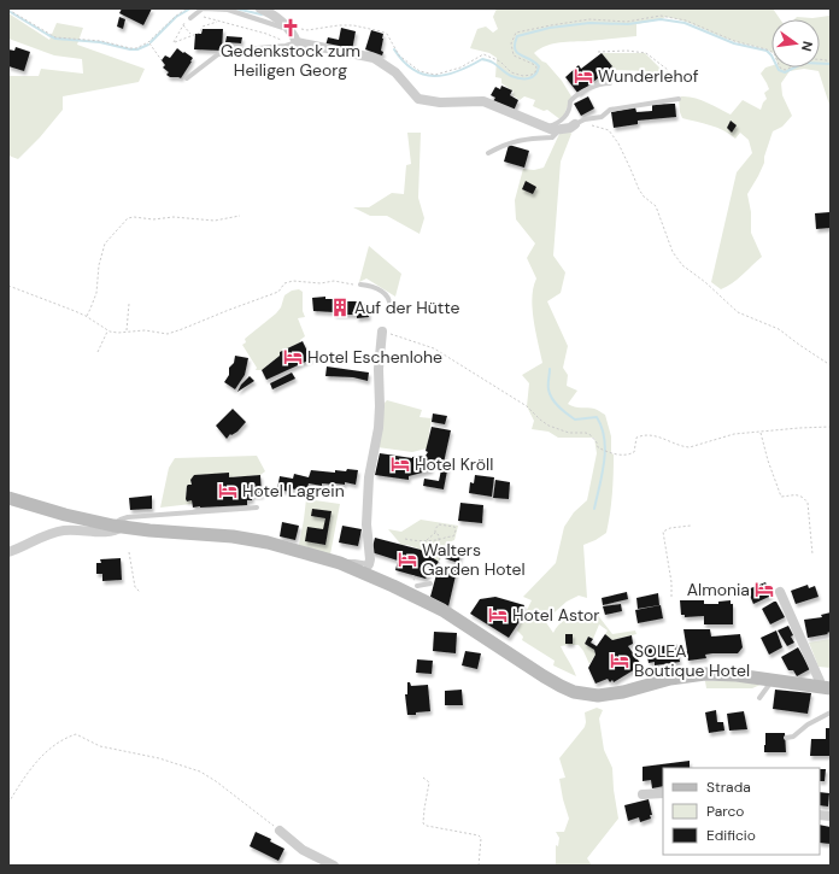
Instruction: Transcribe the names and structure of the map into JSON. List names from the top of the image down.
{
  "places": {
    "church": ["Gedenkstock zum Heiligen Georg"],
    "hotel": [
      "Wunderlehof",
      "Hotel Eschenlohe",
      "Hotel Kröll",
      "Hotel Lagrein",
      "Walters Garden Hotel",
      "Almonia",
      "Hotel Astor",
      "SOLEA Boutique Hotel"
    ],
    "building": ["Auf der Hütte"]
  },
  "legend": ["Strada", "Parco", "Edificio"],
  "north": "right"
}
